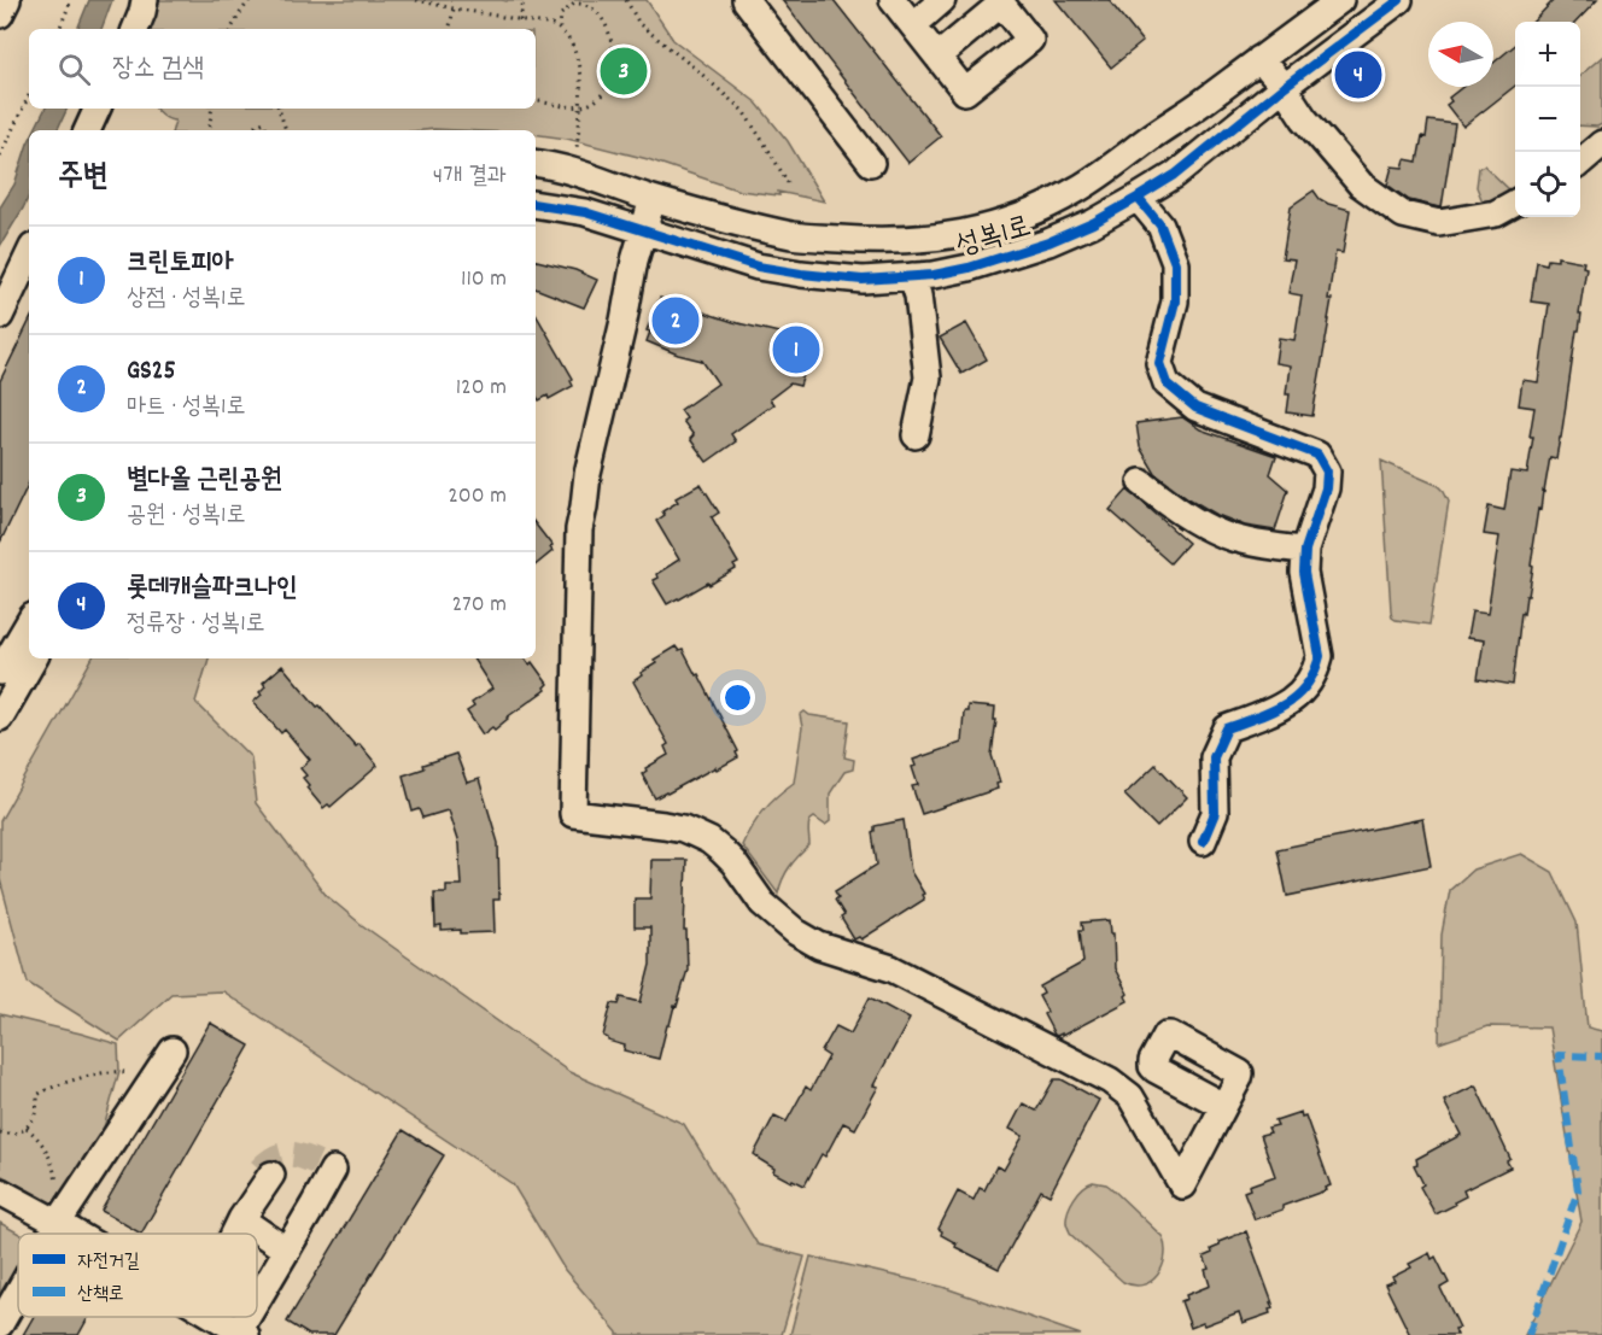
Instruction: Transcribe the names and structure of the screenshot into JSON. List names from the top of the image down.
{
  "streets": {
    "street": ["성복1로"]
  },
  "legend": ["자전거길", "산책로"],
  "north": "left",
  "page": {
    "map_buttons": ["+", "−"],
    "search": "장소 검색",
    "pins": [
      "3",
      "4",
      "2",
      "1"
    ],
    "heading": ["주변", "4개 결과"],
    "list": [
      {
        "mark": "1",
        "name": "크린토피아",
        "note": "상점 · 성복1로",
        "value": "110 m"
      },
      {
        "mark": "2",
        "name": "GS25",
        "note": "마트 · 성복1로",
        "value": "120 m"
      },
      {
        "mark": "3",
        "name": "별다올 근린공원",
        "note": "공원 · 성복1로",
        "value": "200 m"
      },
      {
        "mark": "4",
        "name": "롯데캐슬파크나인",
        "note": "정류장 · 성복1로",
        "value": "270 m"
      }
    ]
  }
}
